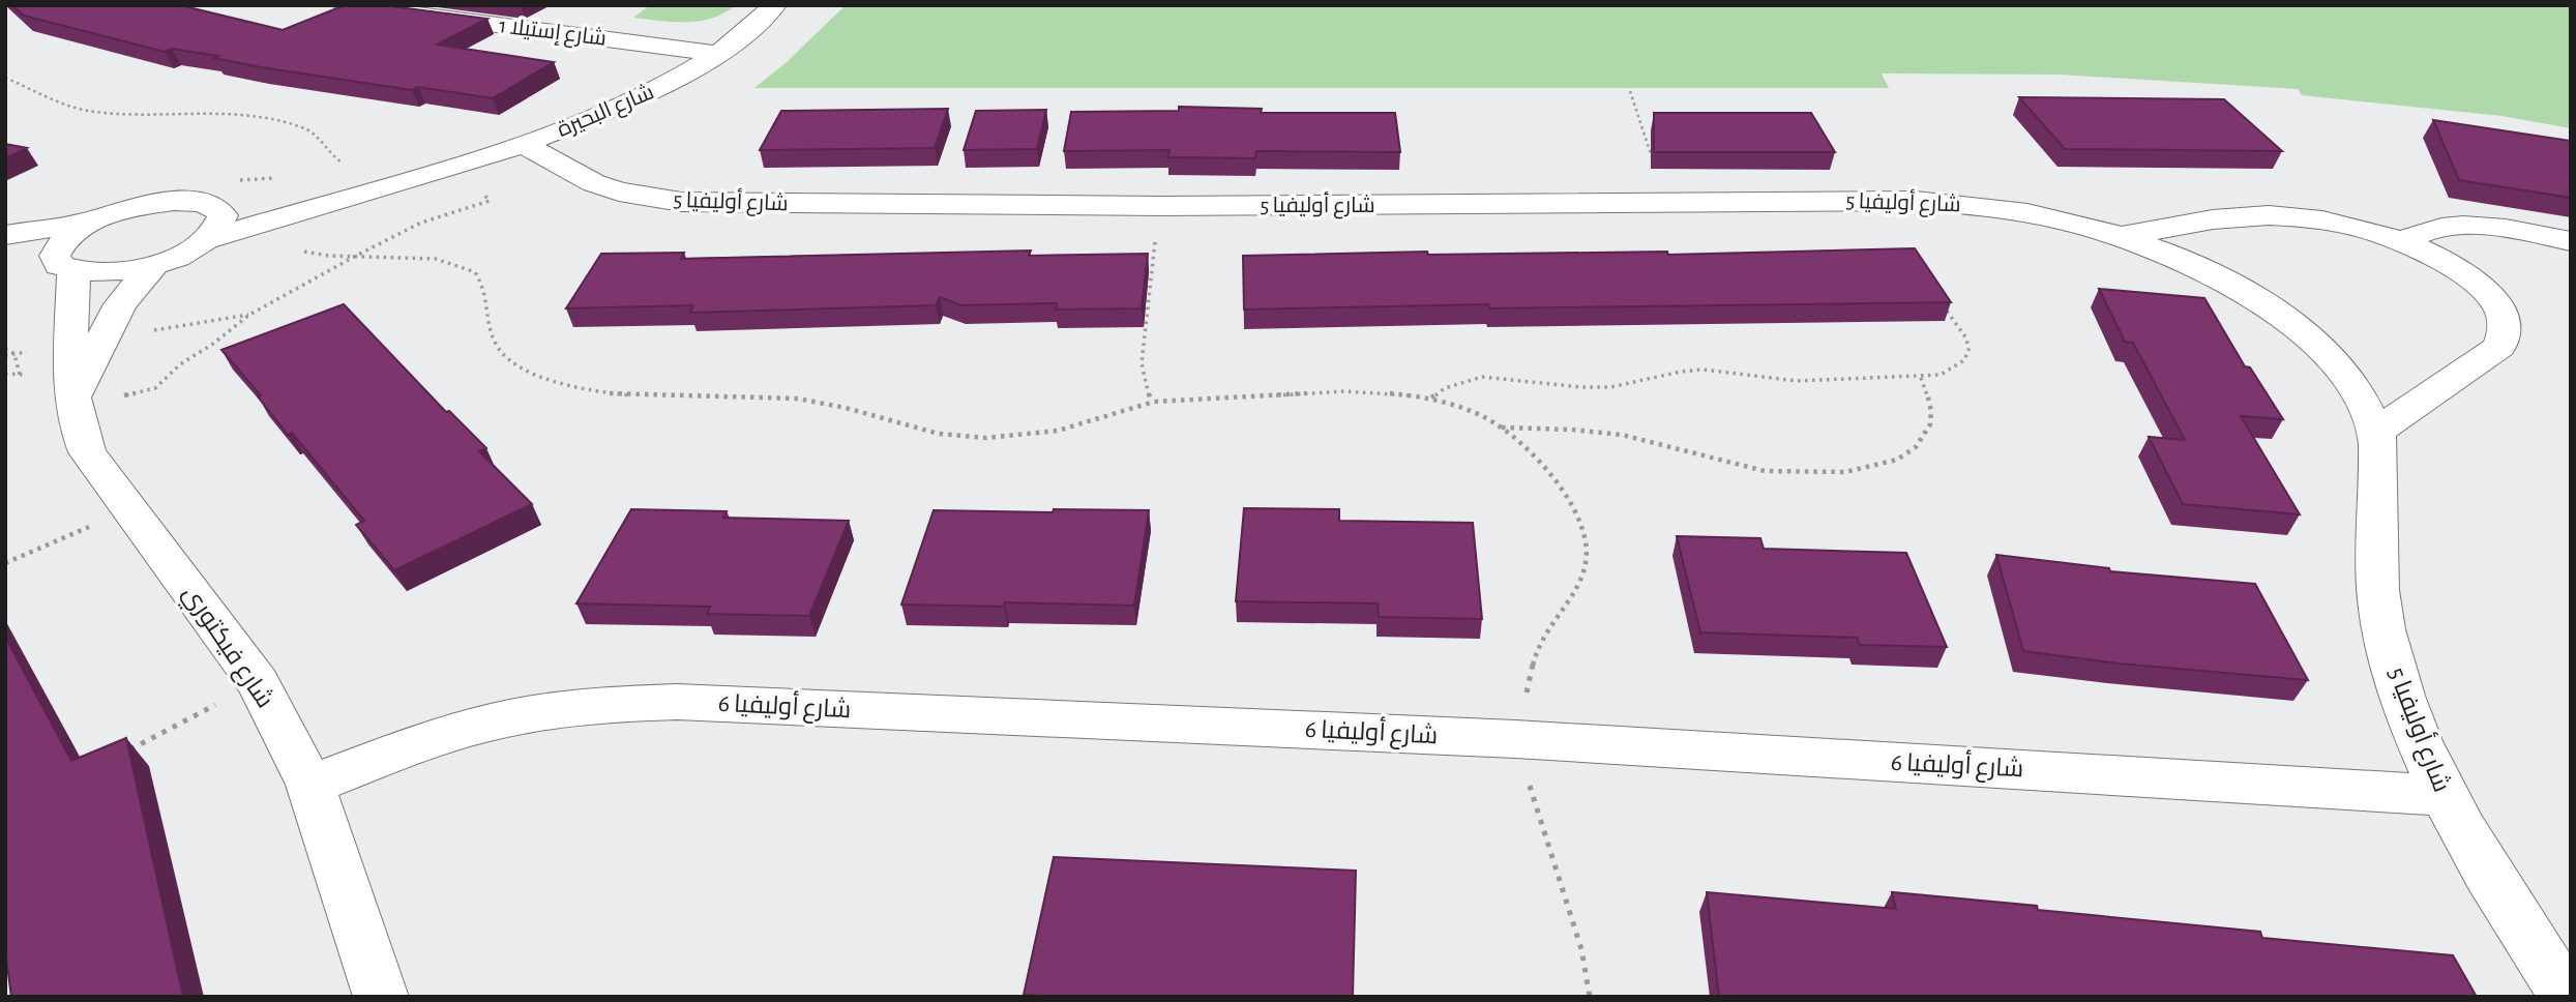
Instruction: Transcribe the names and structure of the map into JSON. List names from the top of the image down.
{
  "streets": {
    "street": [
      "شارع إستيلا 1",
      "شارع البحيرة",
      "شارع أوليفيا 5",
      "شارع فيكتوري",
      "شارع أوليفيا 6"
    ]
  },
  "crossings": [
    ["شارع إستيلا 1", "شارع البحيرة"],
    ["شارع البحيرة", "شارع أوليفيا 5"],
    ["شارع أوليفيا 5", "شارع أوليفيا 6"],
    ["شارع فيكتوري", "شارع أوليفيا 6"]
  ]
}
